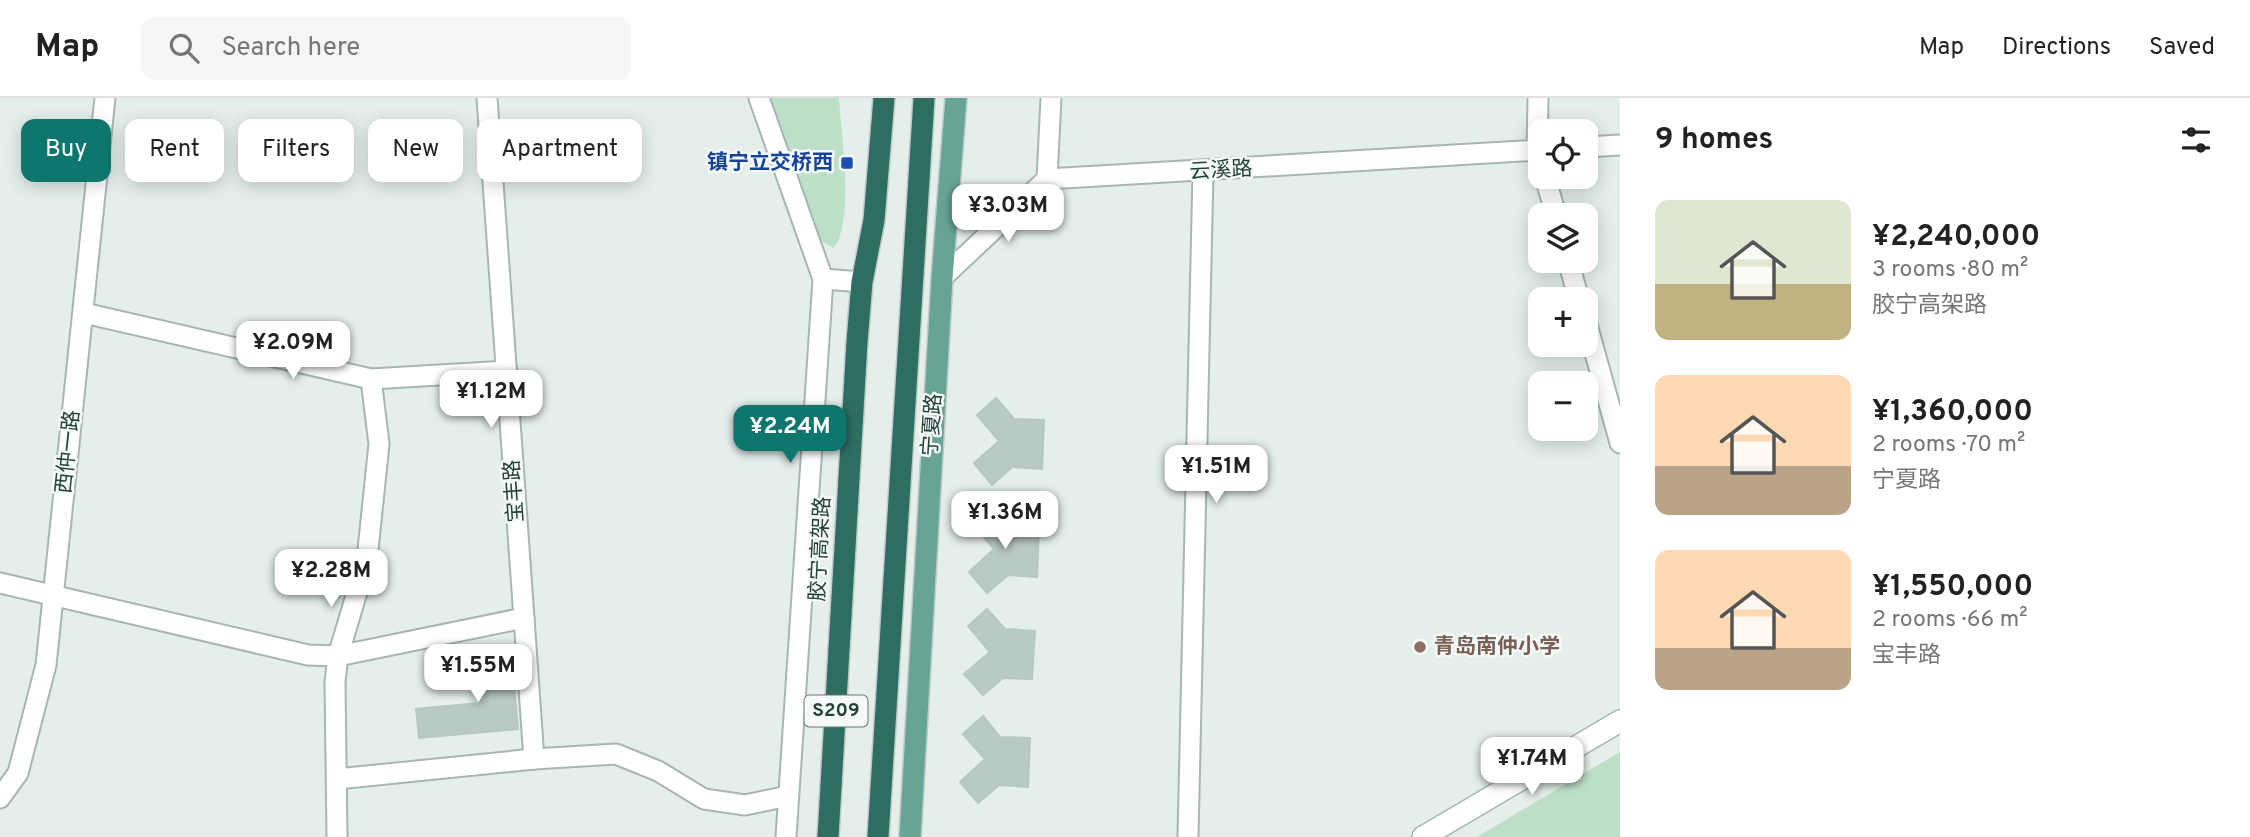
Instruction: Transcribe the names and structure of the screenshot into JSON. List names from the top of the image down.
{
  "streets": {
    "highway": ["胶宁高架路", "S209"],
    "main road": ["宁夏路"],
    "street": ["云溪路", "西仲一路", "宝丰路"]
  },
  "places": {
    "transit": ["镇宁立交桥西"],
    "other": ["青岛南仲小学"]
  },
  "page": {
    "header": "Map",
    "search": "Search here",
    "nav": ["Map", "Directions", "Saved"],
    "heading": "9 homes",
    "map_buttons": ["+", "−"],
    "chip": [
      "Buy",
      "Rent",
      "Filters",
      "New",
      "Apartment"
    ],
    "list": [
      {
        "name": "¥2,240,000",
        "note": "3 rooms · 80 m² · 胶宁高架路"
      },
      {
        "name": "¥1,360,000",
        "note": "2 rooms · 70 m² · 宁夏路"
      },
      {
        "name": "¥1,550,000",
        "note": "2 rooms · 66 m² · 宝丰路"
      }
    ],
    "price": [
      "¥3.03M",
      "¥2.09M",
      "¥1.12M",
      "¥2.24M",
      "¥1.51M",
      "¥1.36M",
      "¥2.28M",
      "¥1.55M",
      "¥1.74M"
    ]
  }
}
